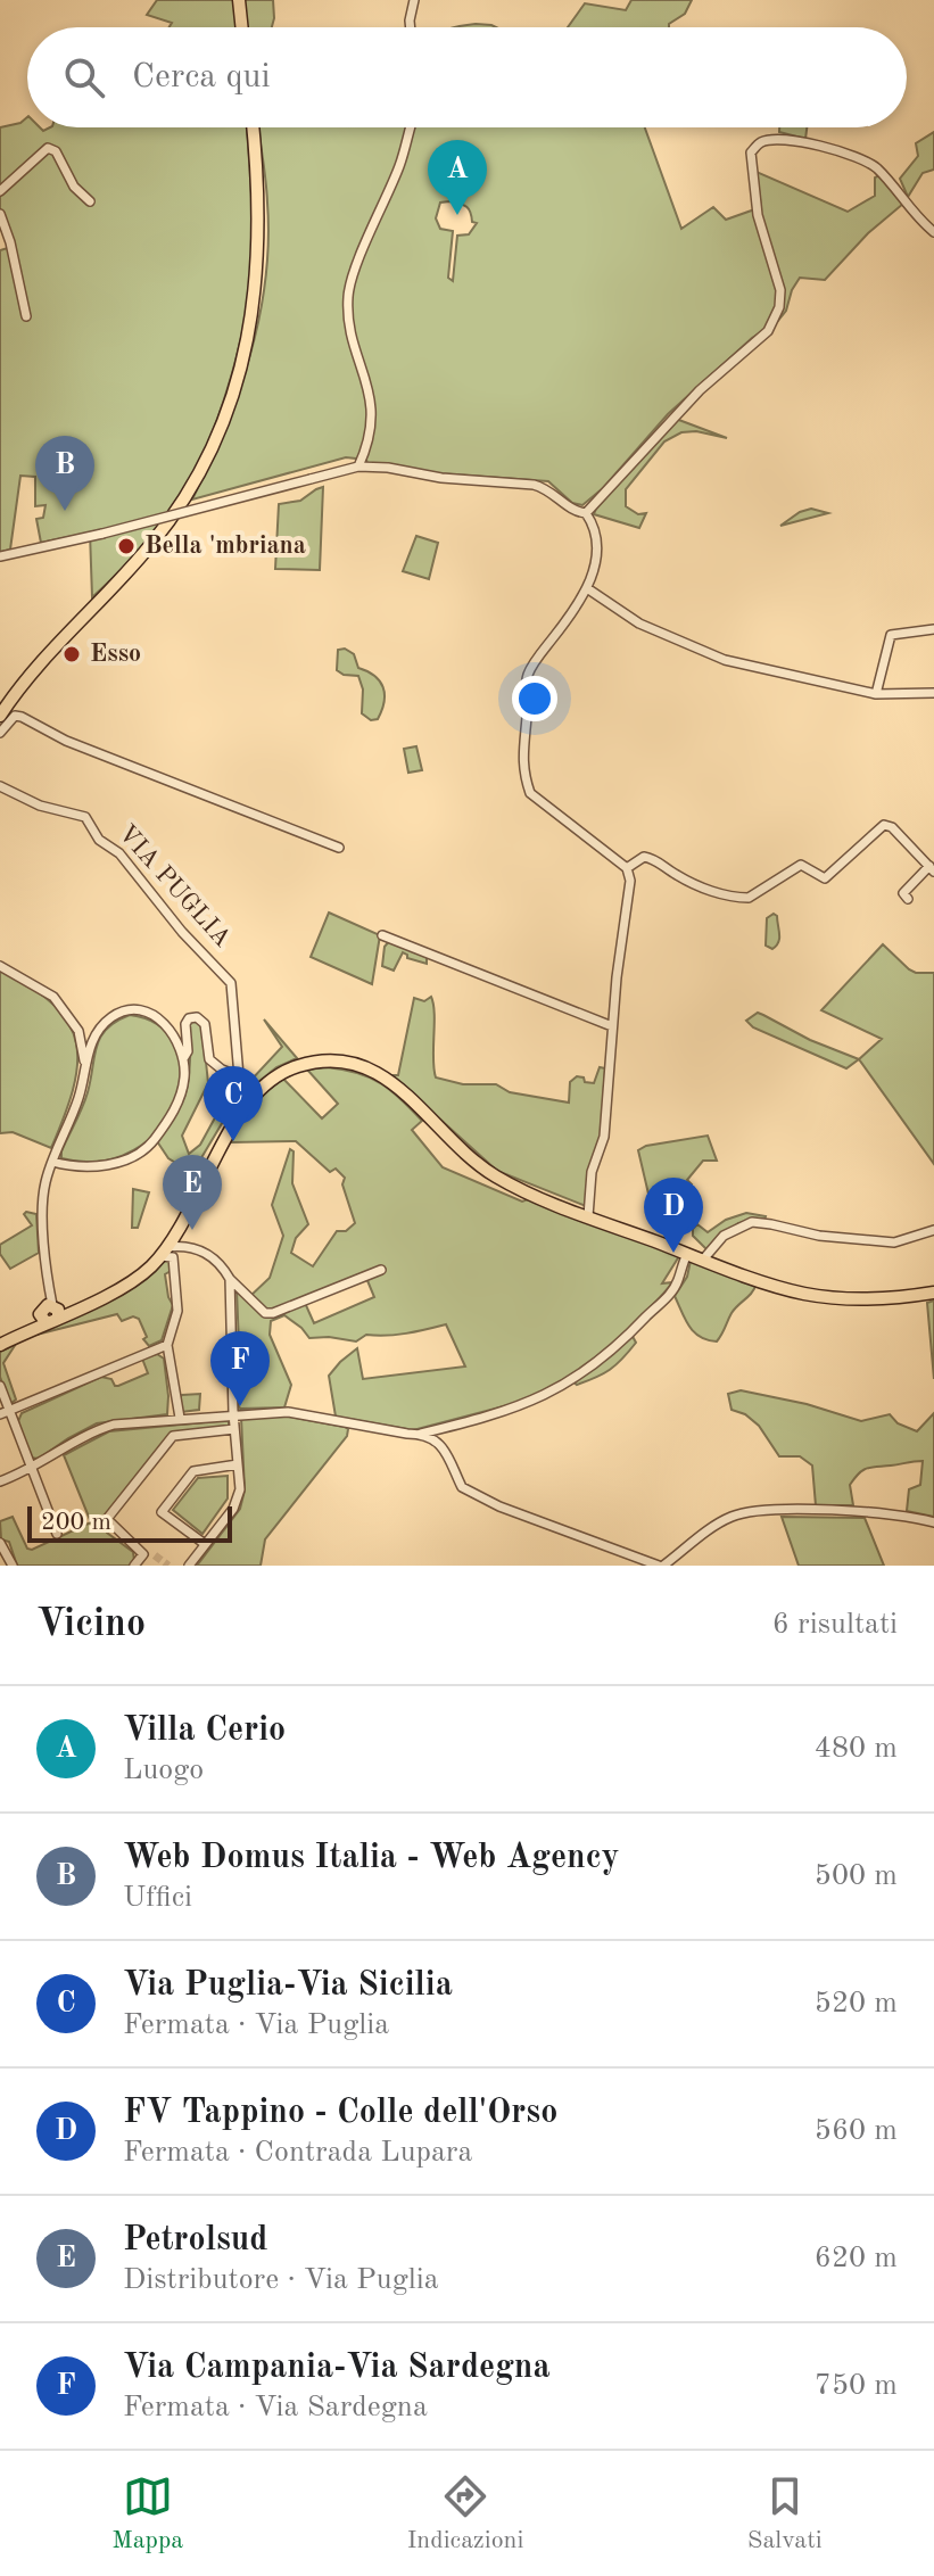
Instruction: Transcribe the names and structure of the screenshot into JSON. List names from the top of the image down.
{
  "streets": {
    "street": ["VIA PUGLIA"]
  },
  "places": ["Bella 'mbriana", "Esso"],
  "scale_bar": "200 m",
  "page": {
    "search": "Cerca qui",
    "pins": [
      "A",
      "B",
      "C",
      "E",
      "D",
      "F"
    ],
    "scale": "200 m",
    "heading": ["Vicino", "6 risultati"],
    "list": [
      {
        "mark": "A",
        "name": "Villa Cerio",
        "note": "Luogo",
        "value": "480 m"
      },
      {
        "mark": "B",
        "name": "Web Domus Italia - Web Agency",
        "note": "Uffici",
        "value": "500 m"
      },
      {
        "mark": "C",
        "name": "Via Puglia-Via Sicilia",
        "note": "Fermata · Via Puglia",
        "value": "520 m"
      },
      {
        "mark": "D",
        "name": "FV Tappino - Colle dell'Orso",
        "note": "Fermata · Contrada Lupara",
        "value": "560 m"
      },
      {
        "mark": "E",
        "name": "Petrolsud",
        "note": "Distributore · Via Puglia",
        "value": "620 m"
      },
      {
        "mark": "F",
        "name": "Via Campania-Via Sardegna",
        "note": "Fermata · Via Sardegna",
        "value": "750 m"
      }
    ],
    "nav": ["Mappa", "Indicazioni", "Salvati"]
  }
}
